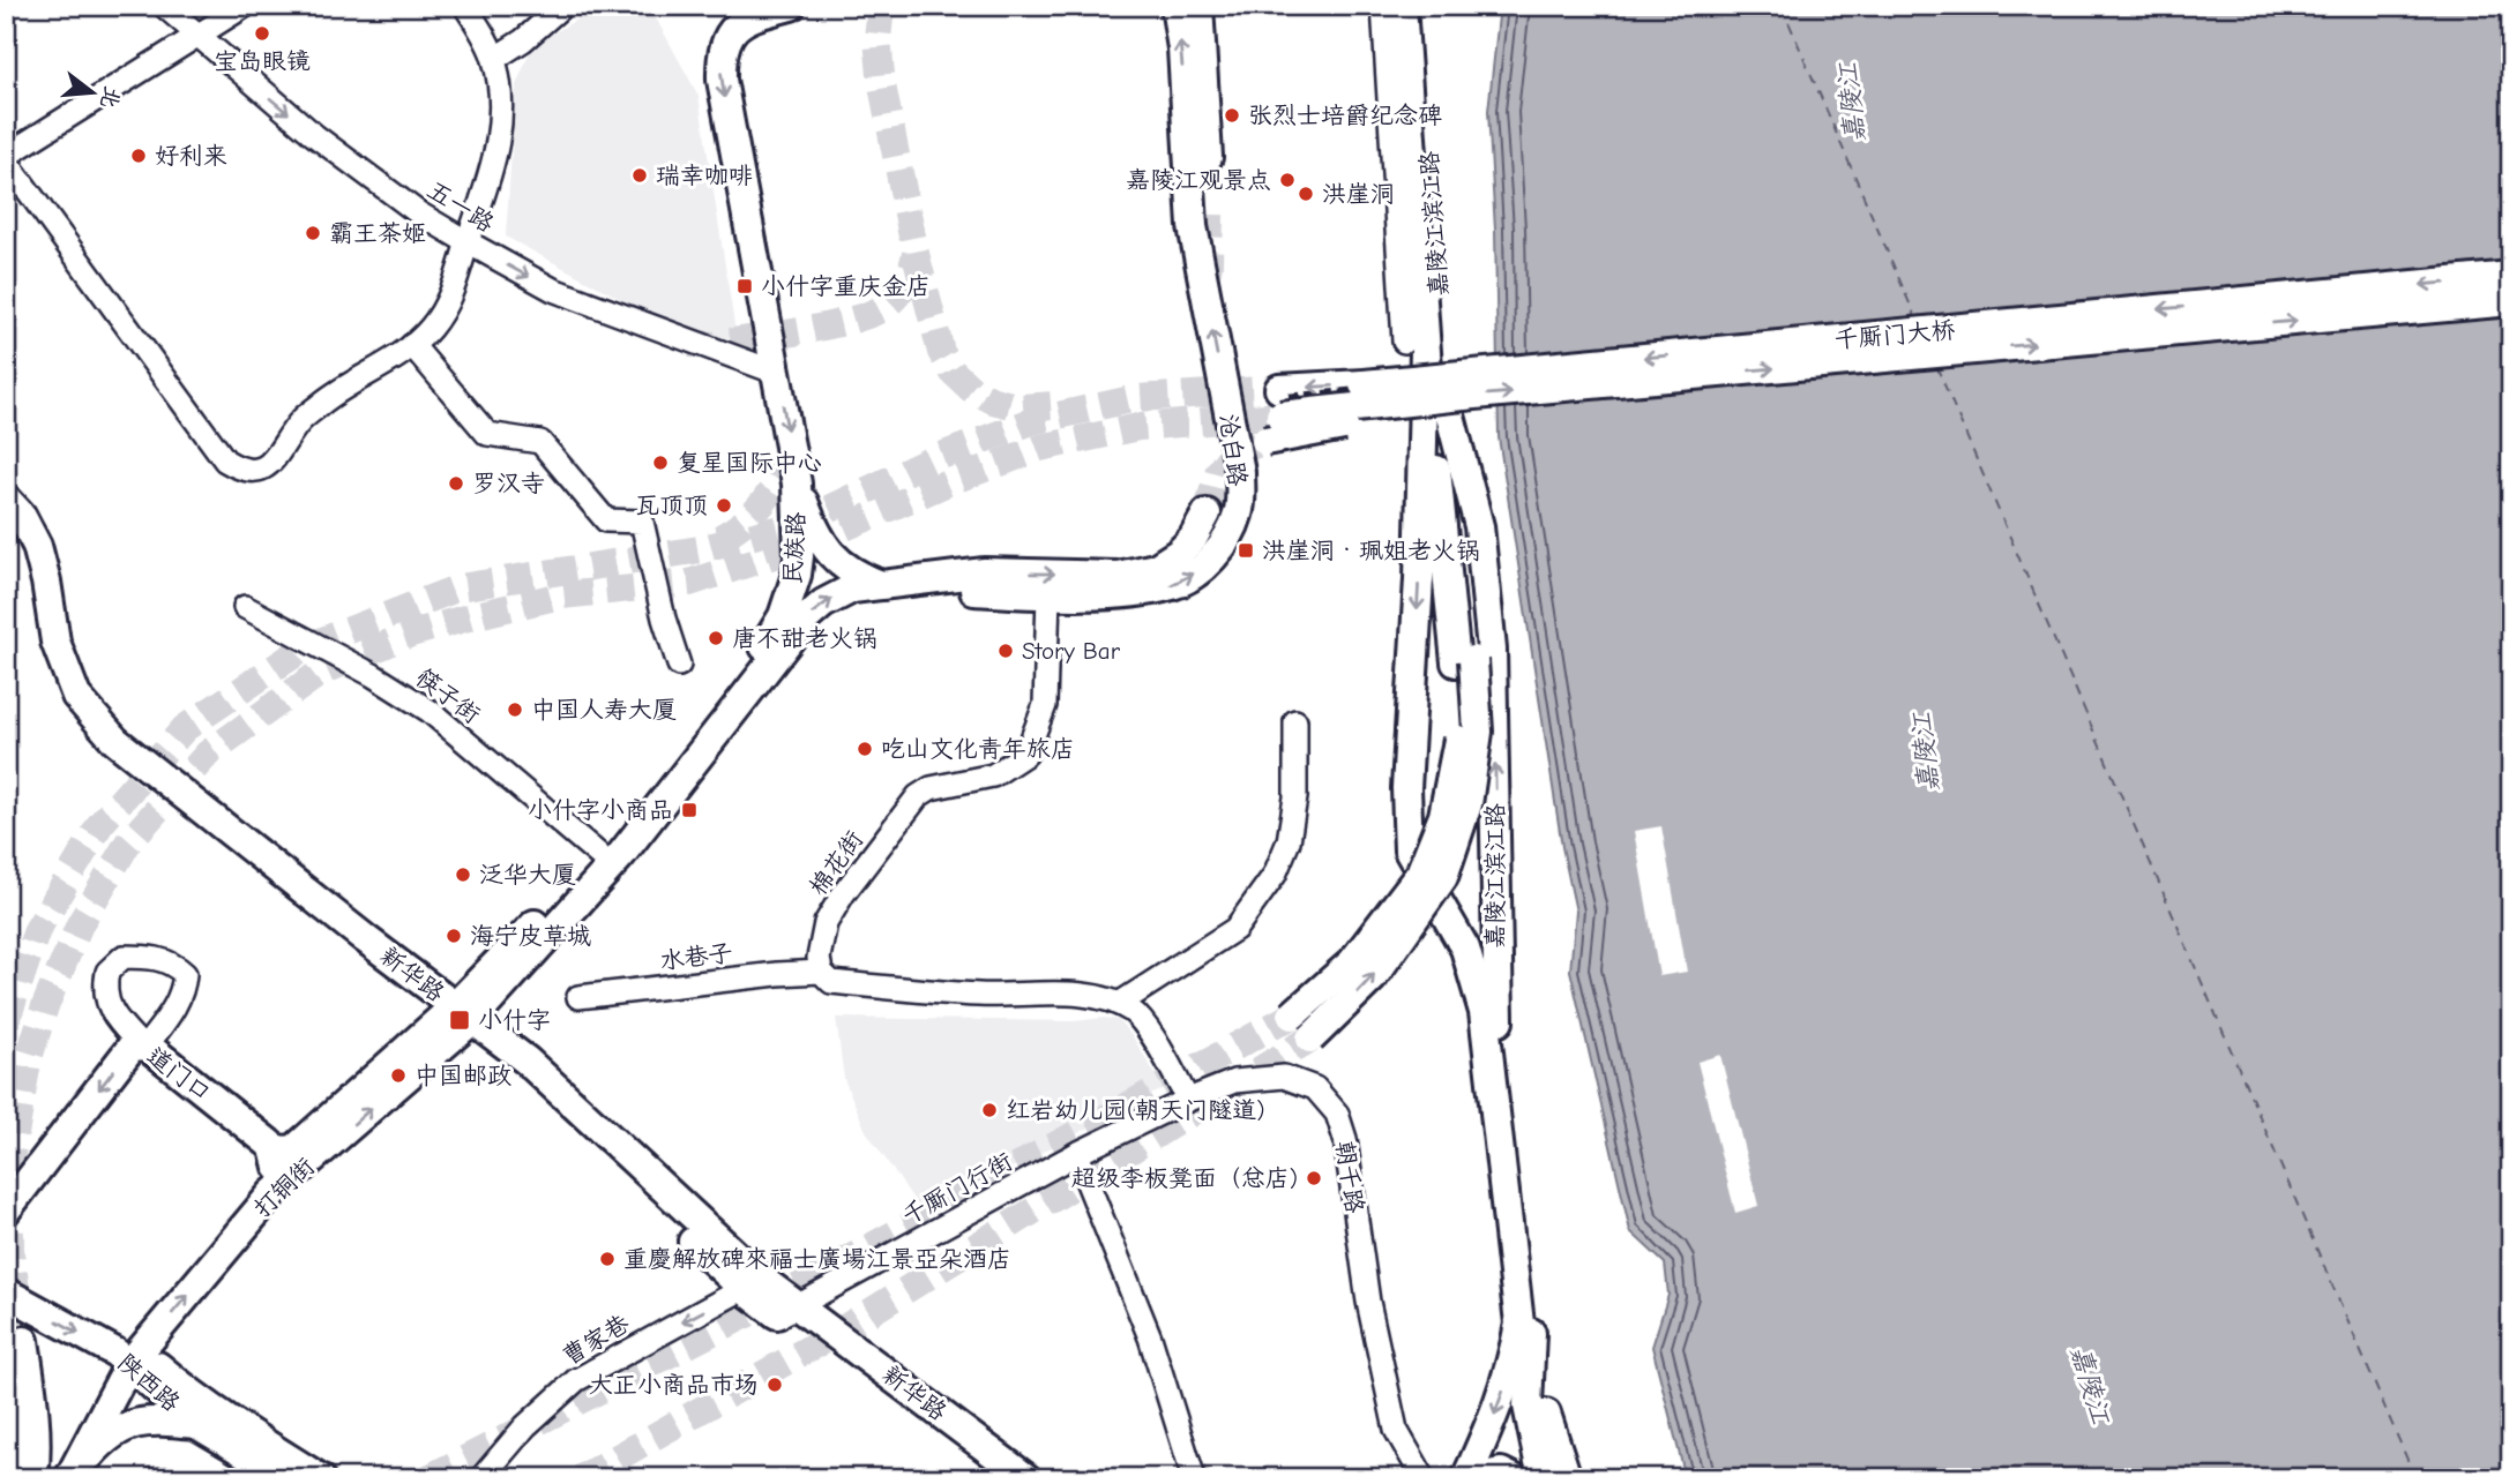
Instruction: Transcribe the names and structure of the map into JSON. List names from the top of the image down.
{
  "streets": {
    "main road": [
      "嘉陵江滨江路",
      "千厮门大桥",
      "沧白路",
      "民族路",
      "新华路",
      "道门口",
      "打铜街",
      "陕西路"
    ],
    "street": [
      "五一路",
      "筷子街",
      "棉花街",
      "水巷子",
      "朝千路",
      "千厮门行街",
      "曹家巷"
    ]
  },
  "crossings": [
    ["五一路", "民族路"],
    ["嘉陵江滨江路", "千厮门大桥"],
    ["沧白路", "民族路"],
    ["沧白路", "棉花街"],
    ["民族路", "筷子街"],
    ["民族路", "新华路"],
    ["民族路", "打铜街"],
    ["棉花街", "水巷子"],
    ["新华路", "打铜街"],
    ["新华路", "千厮门行街"],
    ["新华路", "曹家巷"],
    ["道门口", "打铜街"],
    ["朝千路", "千厮门行街"],
    ["打铜街", "陕西路"]
  ],
  "one_way": ["五一路", "沧白路", "曹家巷"],
  "water": ["嘉陵江"],
  "places": {
    "other": [
      "宝岛眼镜",
      "张烈士培爵纪念碑",
      "好利来",
      "瑞幸咖啡",
      "嘉陵江观景点",
      "洪崖洞",
      "霸王茶姬",
      "复星国际中心",
      "罗汉寺",
      "瓦顶顶",
      "唐不甜老火锅",
      "Story Bar",
      "中国人寿大厦",
      "吃山文化青年旅店",
      "泛华大厦",
      "海宁皮草城",
      "中国邮政",
      "红岩幼儿园(朝天门隧道)",
      "超级李板凳面（总店)",
      "重慶解放碑來福士廣場江景亞朵酒店",
      "大正小商品市场"
    ],
    "transit": [
      "小什字重庆金店",
      "洪崖洞‧珮姐老火锅",
      "小什字小商品",
      "小什字"
    ]
  },
  "north": "right"
}
